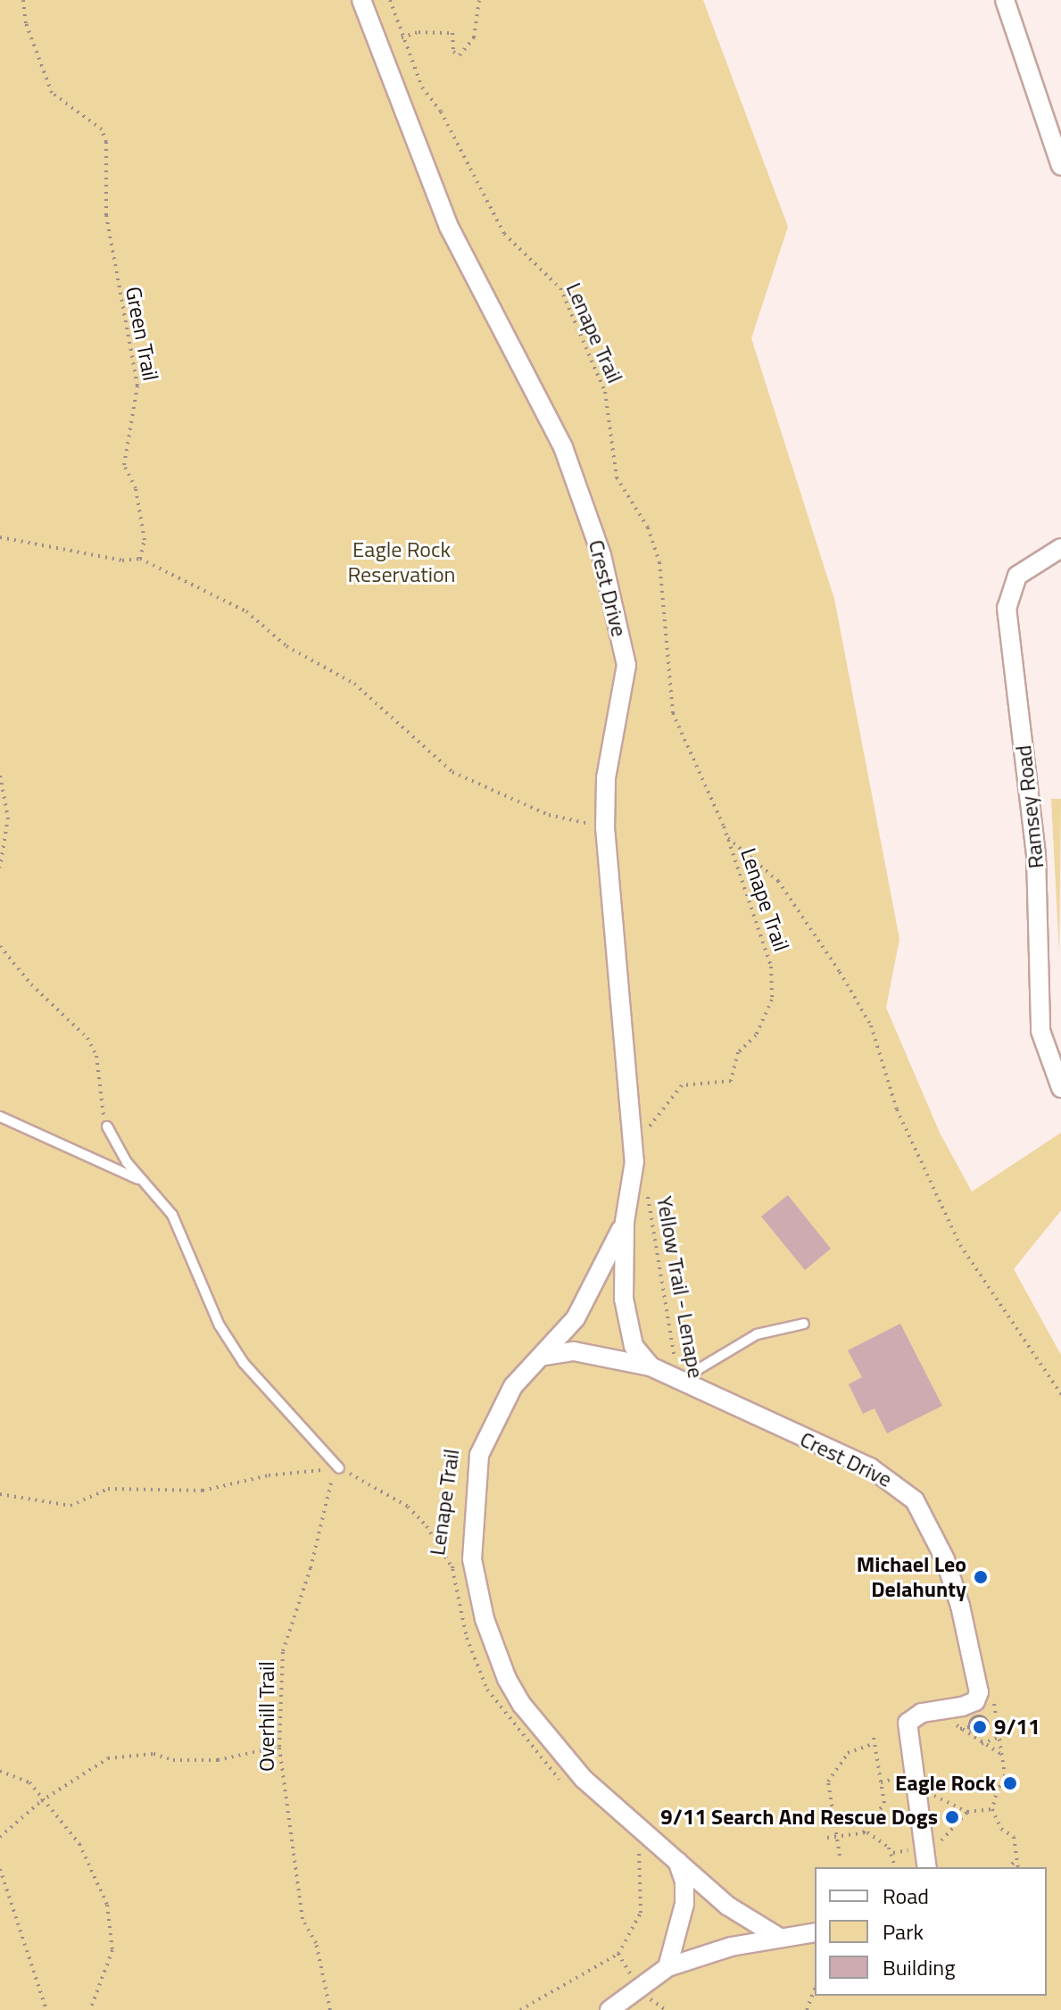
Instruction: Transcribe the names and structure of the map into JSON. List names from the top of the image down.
{
  "streets": {
    "street": ["Crest Drive", "Ramsey Road"],
    "path": [
      "Lenape Trail",
      "Green Trail",
      "Yellow Trail - Lenape",
      "Overhill Trail"
    ]
  },
  "crossings": [
    ["Lenape Trail", "Crest Drive"],
    ["Lenape Trail", "Overhill Trail"]
  ],
  "parks": ["Eagle Rock Reservation"],
  "places": [
    "Michael Leo Delahunty",
    "9/11",
    "Eagle Rock",
    "9/11 Search And Rescue Dogs"
  ],
  "legend": ["Road", "Park", "Building"]
}
